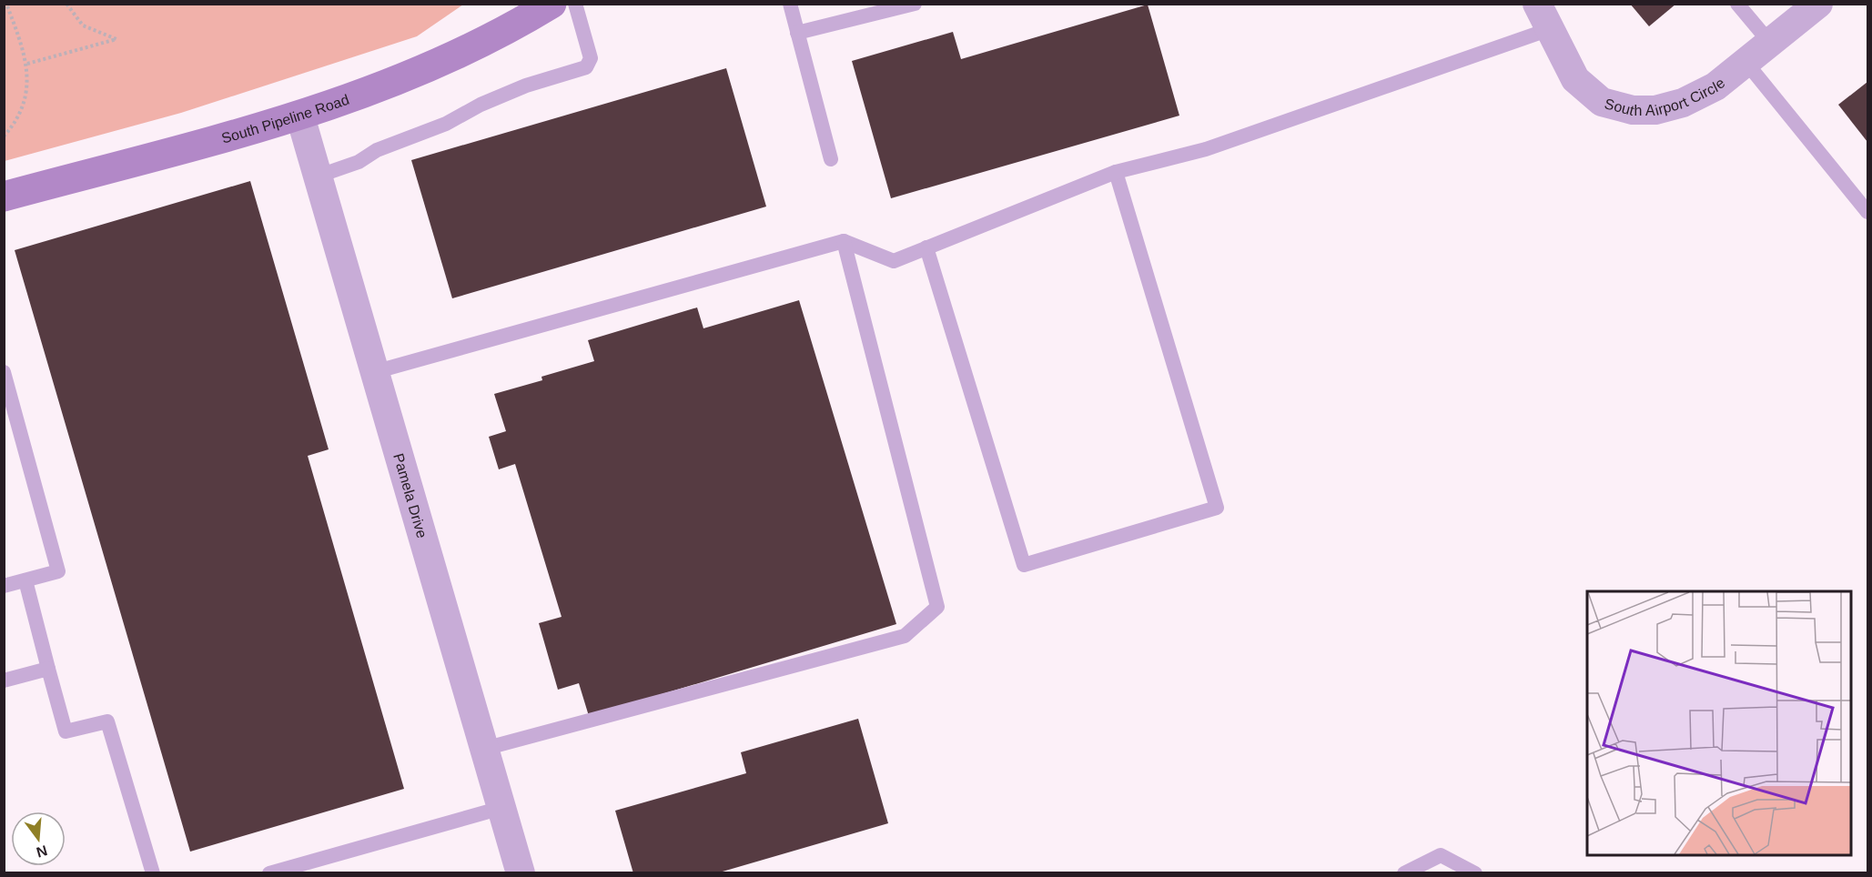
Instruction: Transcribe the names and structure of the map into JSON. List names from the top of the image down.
{
  "streets": {
    "street": ["South Airport Circle", "South Pipeline Road", "Pamela Drive"]
  },
  "crossings": [
    ["South Pipeline Road", "Pamela Drive"]
  ],
  "north": "bottom"
}
